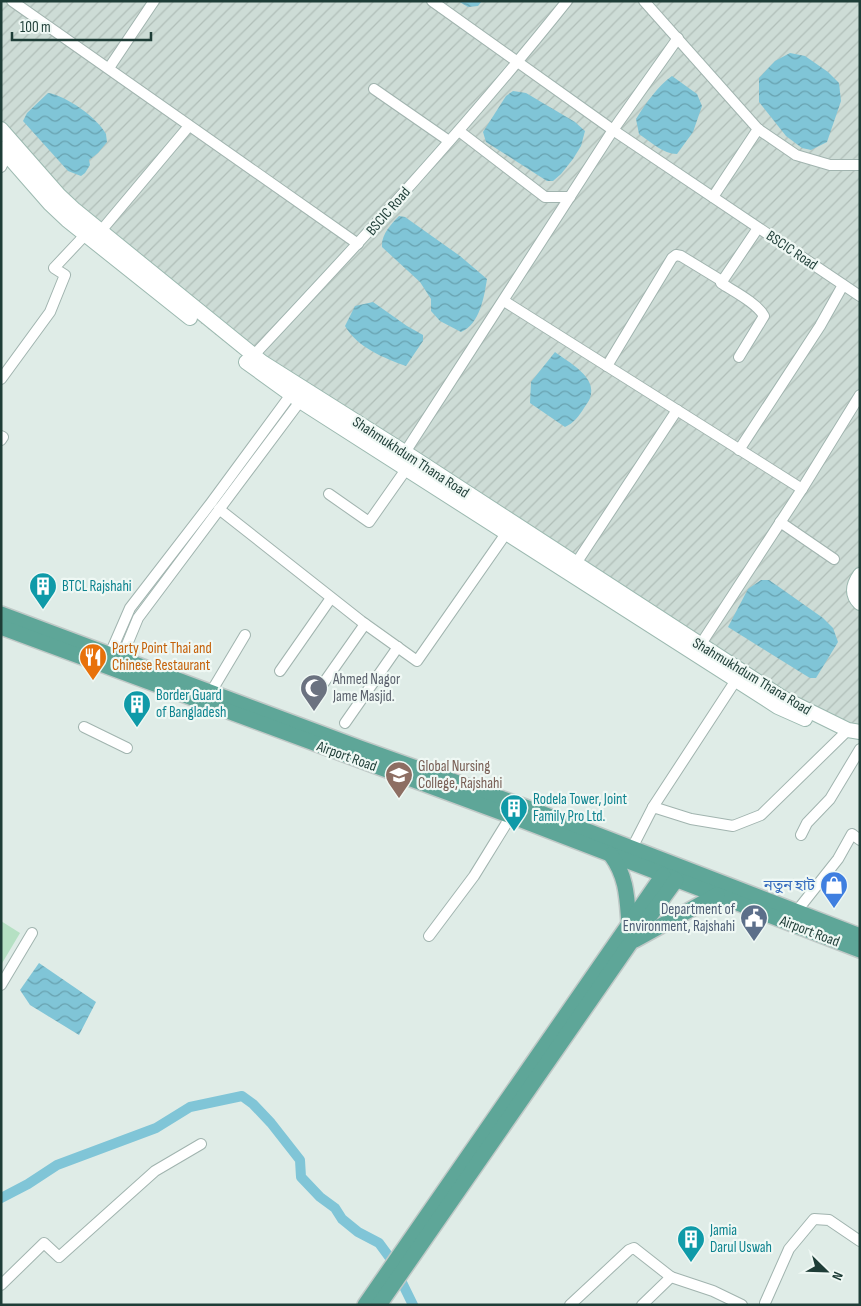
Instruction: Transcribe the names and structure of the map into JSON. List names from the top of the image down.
{
  "streets": {
    "main road": ["Shahmukhdum Thana Road", "Airport Road"],
    "street": ["BSCIC Road"]
  },
  "crossings": [
    ["BSCIC Road", "Shahmukhdum Thana Road"]
  ],
  "places": {
    "building": [
      "BTCL Rajshahi",
      "Border Guard of Bangladesh",
      "Rodela Tower, Joint Family Pro Ltd.",
      "Jamia Darul Uswah"
    ],
    "restaurant": ["Party Point Thai and Chinese Restaurant"],
    "mosque": ["Ahmed Nagor Jame Masjid."],
    "school or university": ["Global Nursing College, Rajshahi"],
    "shop": ["নতুন হাট"],
    "public building": ["Department of Environment, Rajshahi"]
  },
  "scale_bar": "100 m",
  "north": "bottom right"
}
